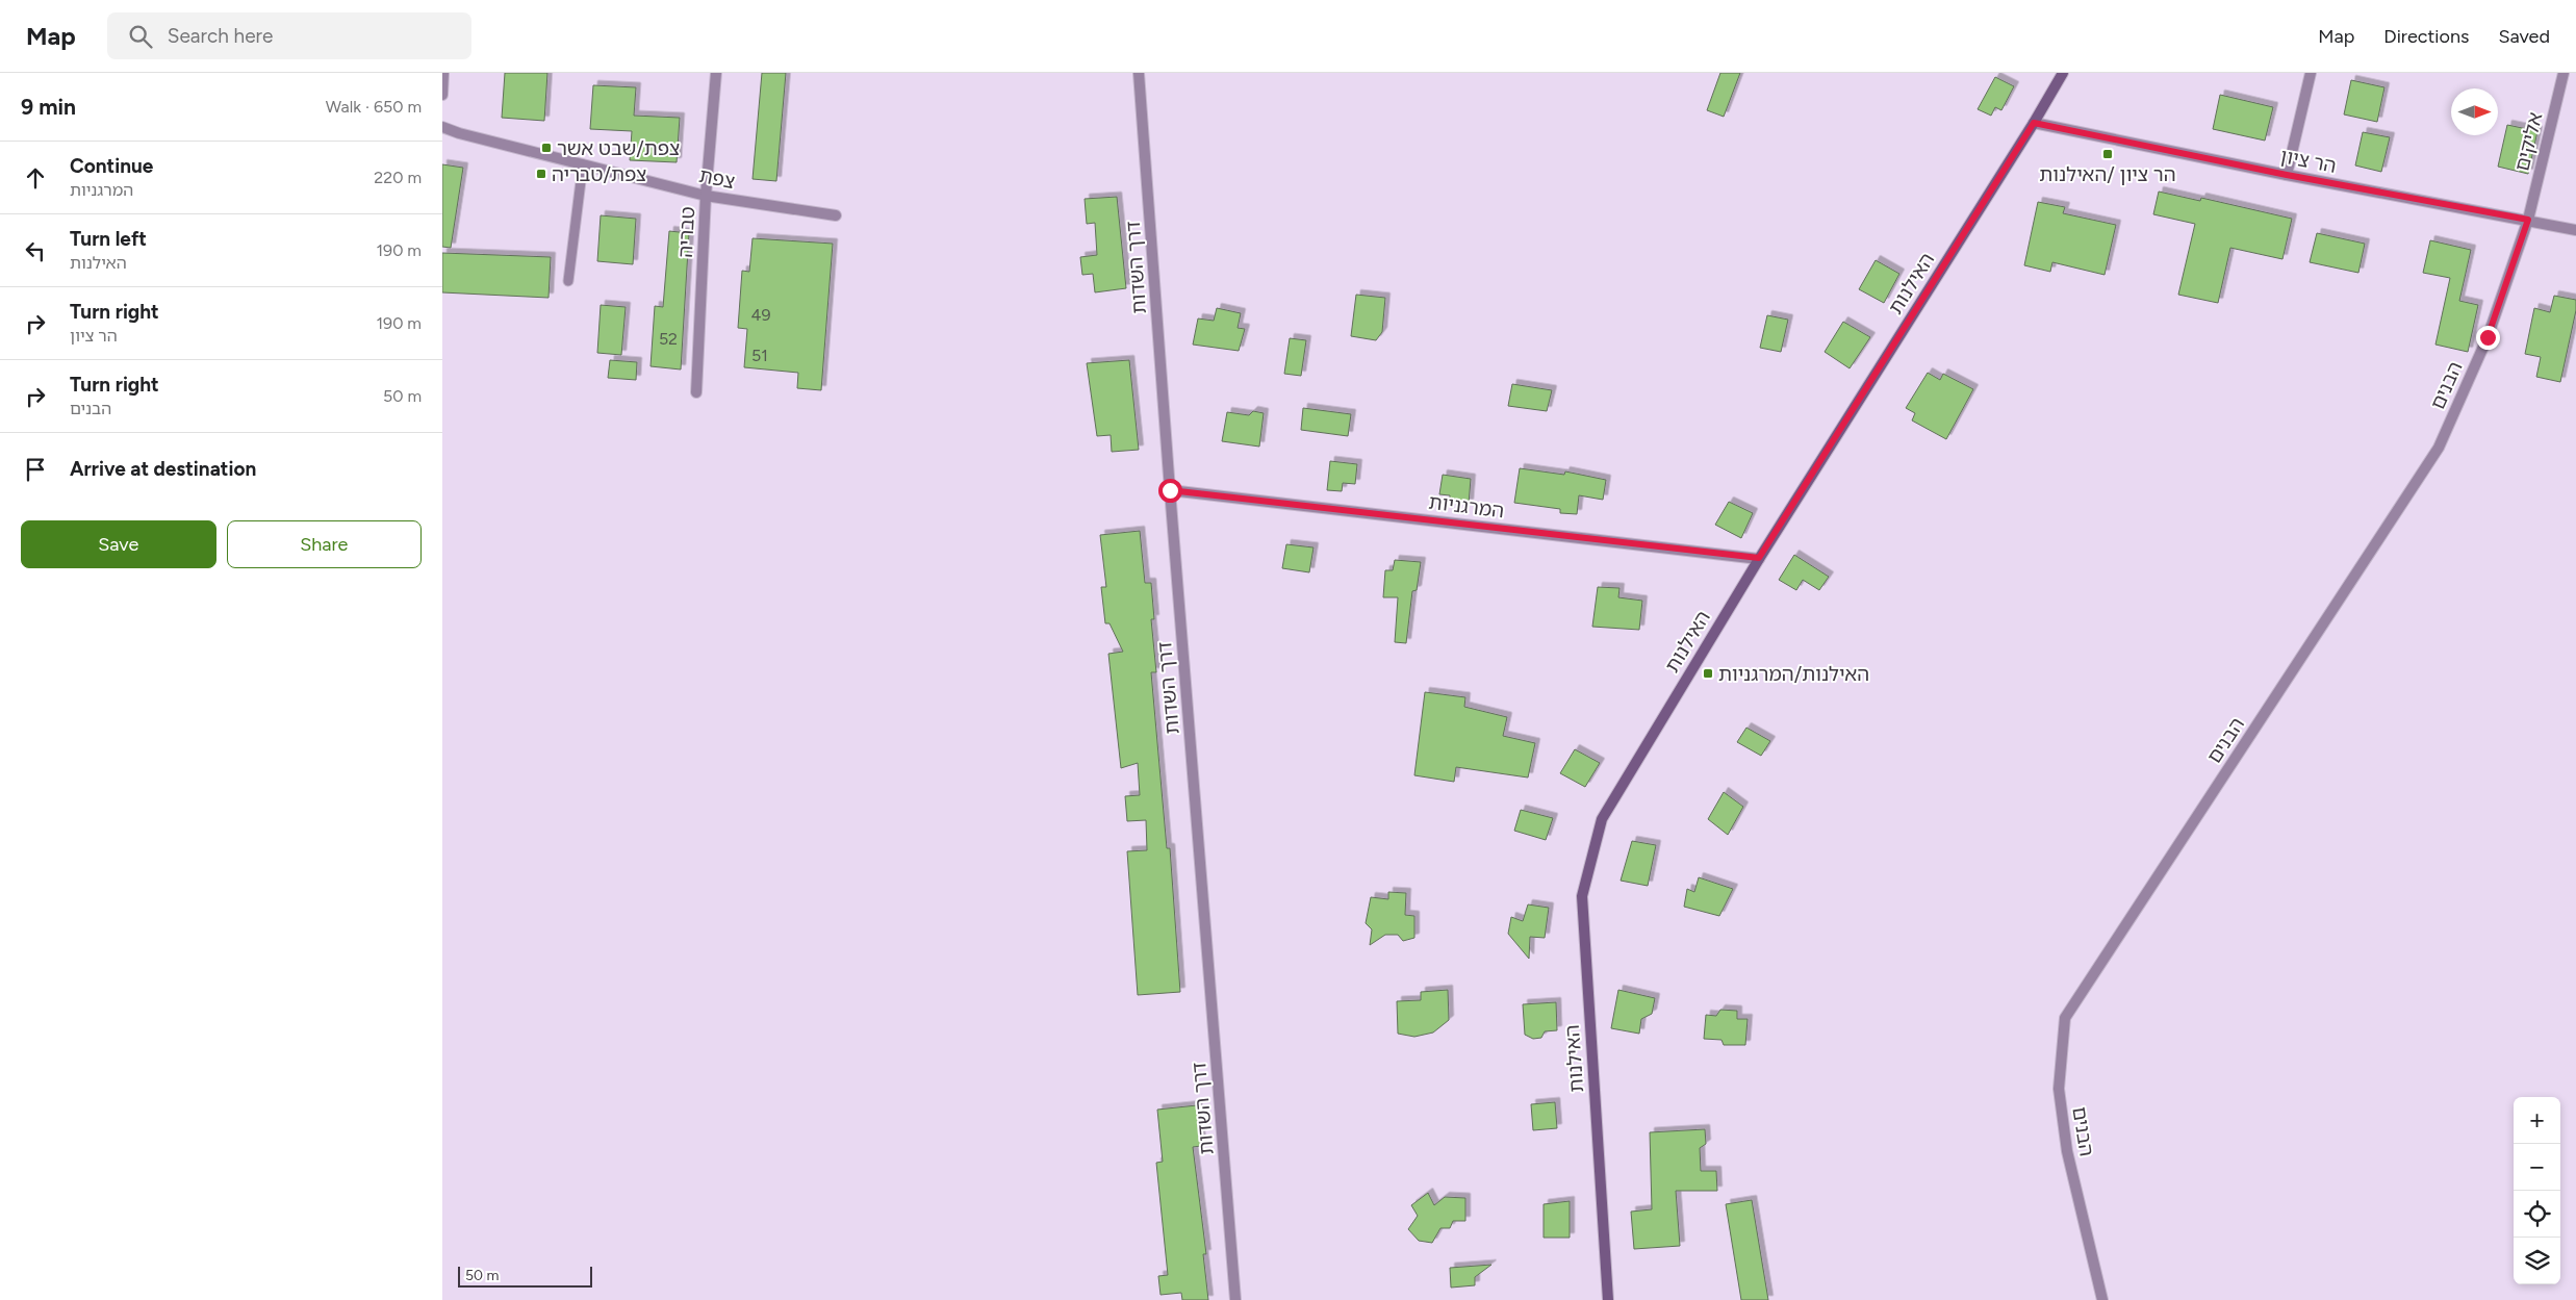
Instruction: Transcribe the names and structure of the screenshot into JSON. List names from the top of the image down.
{
  "streets": {
    "main road": ["האילנות"],
    "street": [
      "אליקים",
      "הר ציון",
      "צפת",
      "טבריה",
      "דרך השדות",
      "הבנים",
      "המרגניות"
    ]
  },
  "crossings": [
    ["אליקים", "הר ציון"],
    ["אליקים", "הבנים"],
    ["הר ציון", "האילנות"],
    ["הר ציון", "הבנים"],
    ["צפת", "טבריה"],
    ["דרך השדות", "המרגניות"],
    ["האילנות", "המרגניות"]
  ],
  "places": {
    "transit": [
      "צפת/שבט אשר",
      "הר ציון /האילנות",
      "צפת/טבריה",
      "האילנות/המרגניות"
    ]
  },
  "house_numbers": ["49", "52", "51"],
  "scale_bar": "50 m",
  "north": "right",
  "page": {
    "header": "Map",
    "search": "Search here",
    "nav": ["Map", "Directions", "Saved"],
    "heading": ["9 min", "Walk · 650 m"],
    "list": [
      ["Continue", "המרגניות", "220 m"],
      ["Turn left", "האילנות", "190 m"],
      ["Turn right", "הר ציון", "190 m"],
      ["Turn right", "הבנים", "50 m"],
      "Arrive at destination"
    ],
    "buttons": ["Save", "Share"],
    "map_buttons": ["+", "−"],
    "scale": "50 m"
  }
}
